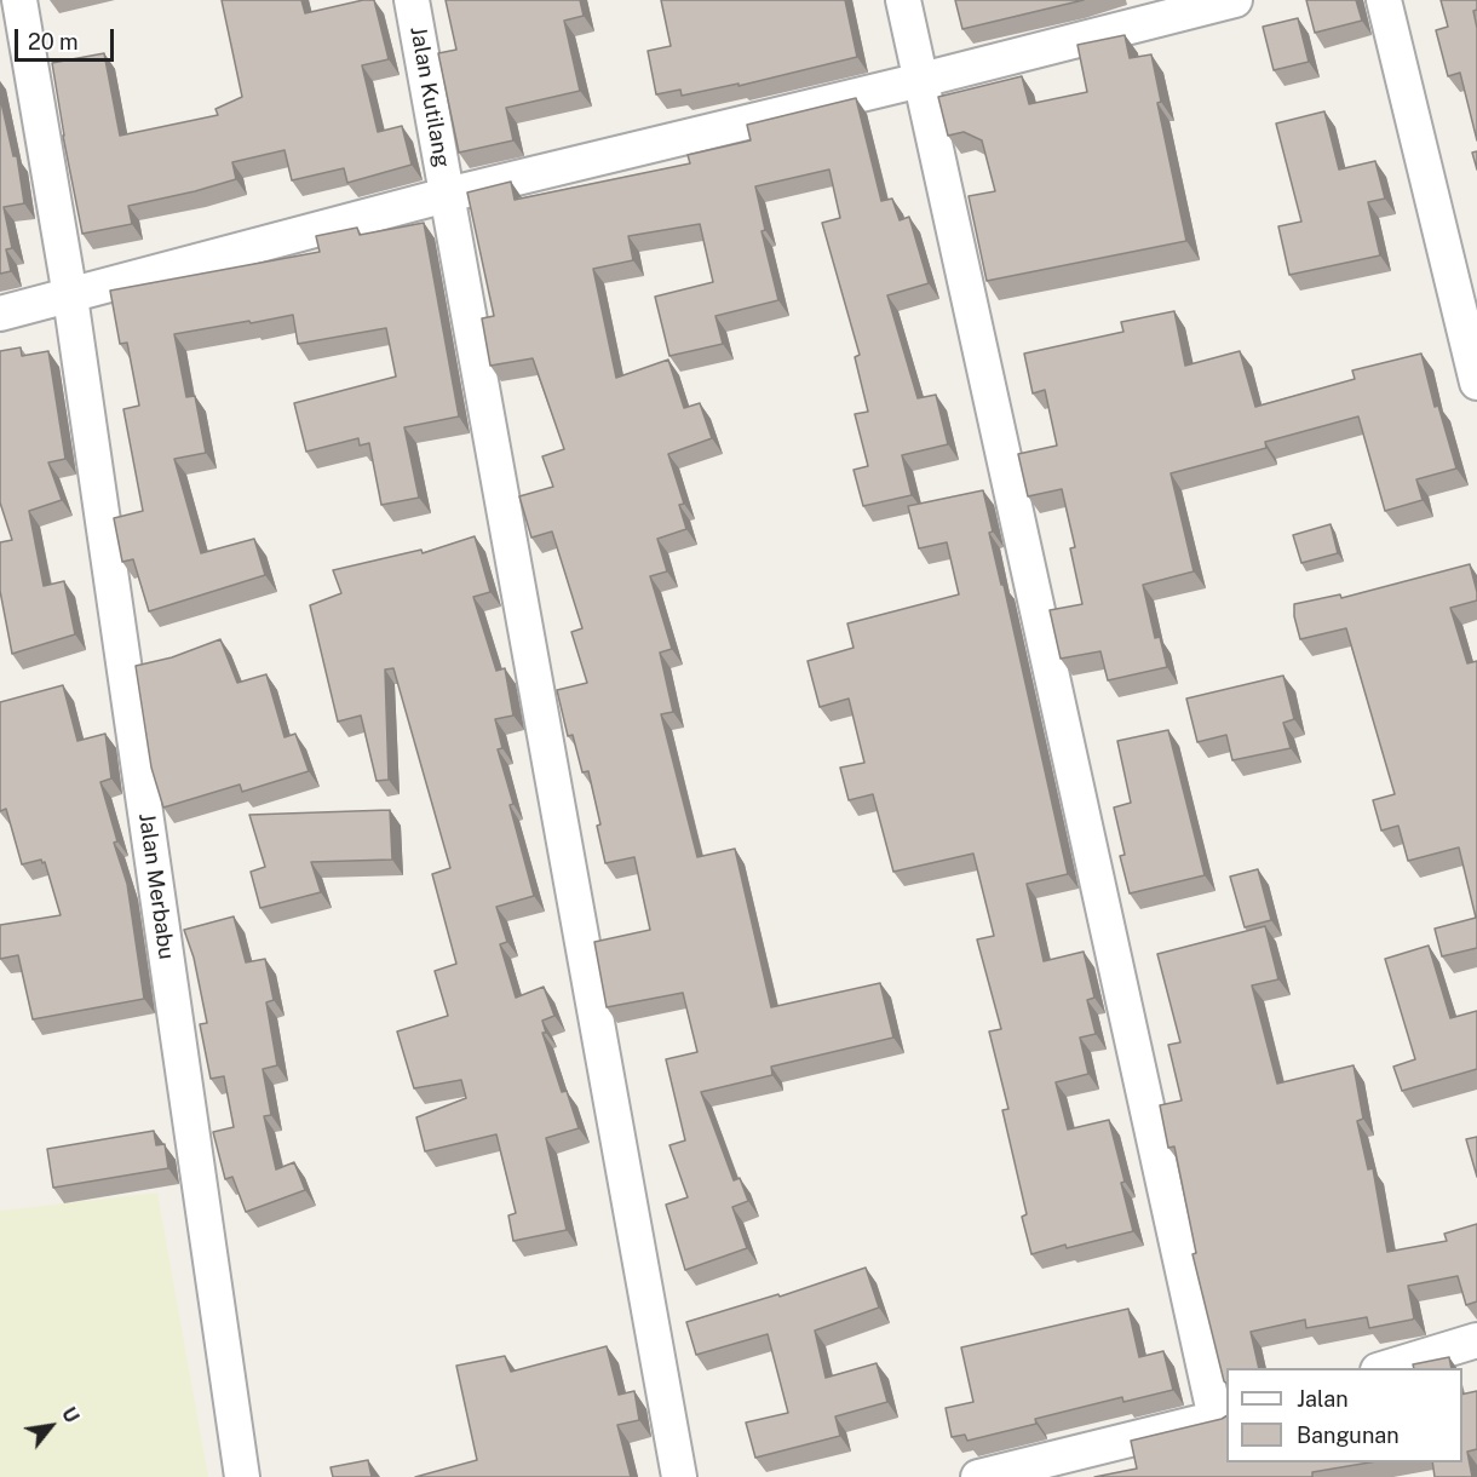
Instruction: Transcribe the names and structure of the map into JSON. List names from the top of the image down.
{
  "streets": {
    "street": ["Jalan Kutilang", "Jalan Merbabu"]
  },
  "legend": ["Jalan", "Bangunan"],
  "scale_bar": "20 m",
  "north": "top right"
}
